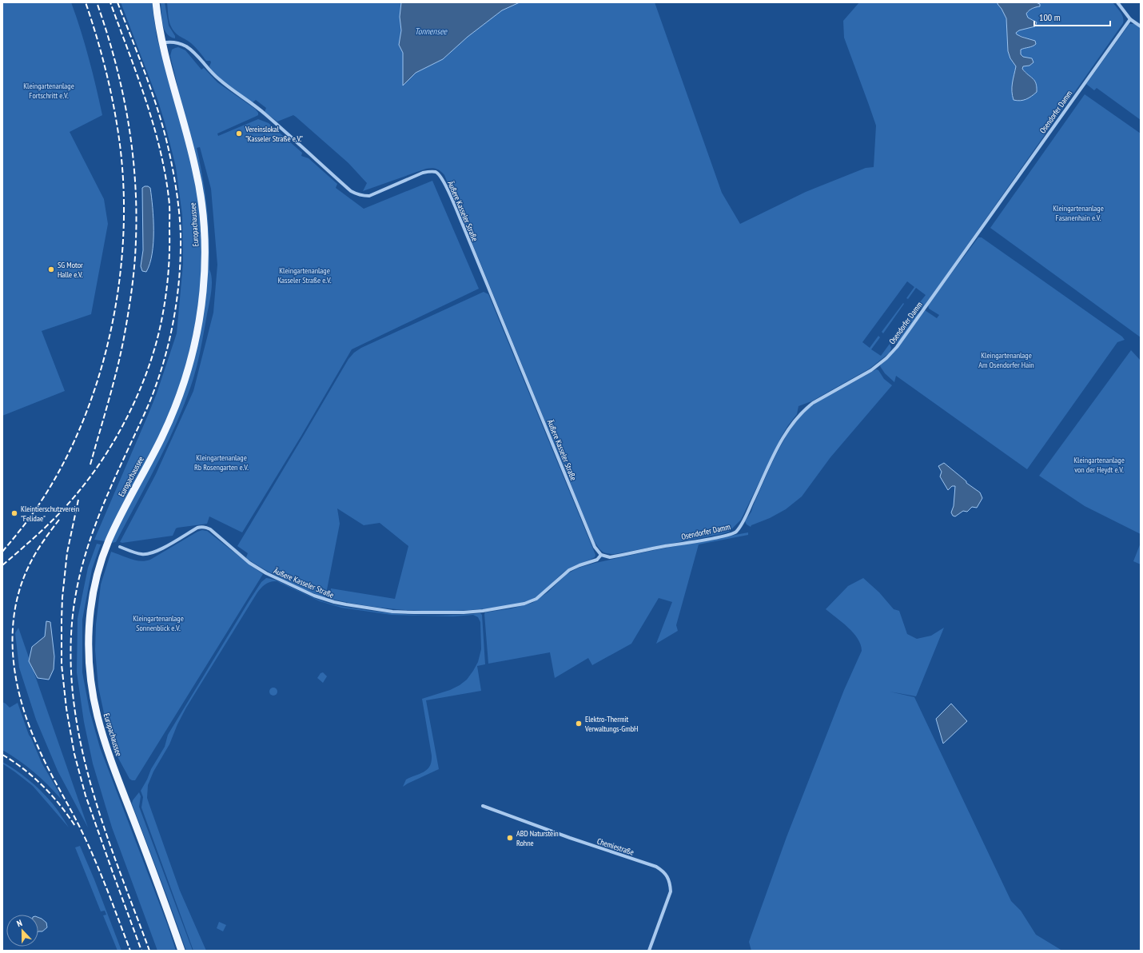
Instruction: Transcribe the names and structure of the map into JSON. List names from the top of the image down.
{
  "streets": {
    "main road": ["Europachaussee"],
    "street": ["Osendorfer Damm", "Äußere Kasseler Straße", "Chemiestraße"]
  },
  "crossings": [
    ["Osendorfer Damm", "Äußere Kasseler Straße"],
    ["Äußere Kasseler Straße", "Europachaussee"]
  ],
  "water": ["Tonnensee"],
  "parks": [
    "Kleingartenanlage Fortschritt e.V.",
    "Kleingartenanlage Fasanenhain e.V.",
    "Kleingartenanlage Kasseler Straße e.V.",
    "Kleingartenanlage Am Osendorfer Hain",
    "Kleingartenanlage Rb Rosengarten e.V.",
    "Kleingartenanlage von der Heydt e.V.",
    "Kleingartenanlage Sonnenblick e.V."
  ],
  "places": [
    "Vereinslokal \"Kasseler Straße e.V.\"",
    "SG Motor Halle e.V.",
    "Kleintierschutzverein \"Felidae\"",
    "Elektro-Thermit Verwaltungs-GmbH",
    "ABD Naturstein Rohne"
  ],
  "scale_bar": "100 m",
  "north": "top"
}
